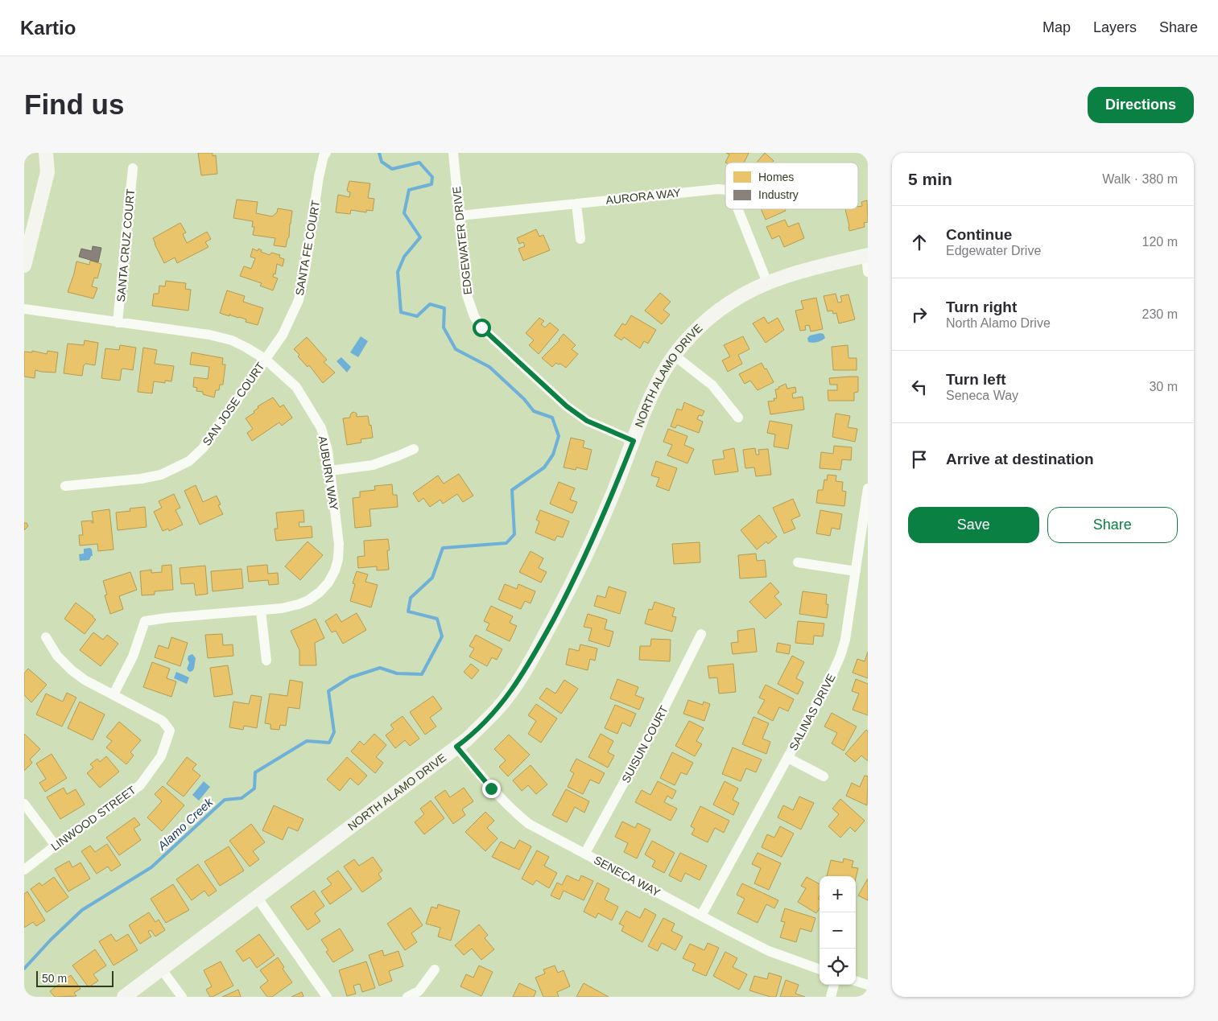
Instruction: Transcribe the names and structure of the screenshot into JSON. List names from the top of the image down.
{
  "streets": {
    "street": [
      "AURORA WAY",
      "EDGEWATER DRIVE",
      "SANTA CRUZ COURT",
      "SANTA FE COURT",
      "NORTH ALAMO DRIVE",
      "SAN JOSE COURT",
      "AUBURN WAY",
      "SALINAS DRIVE",
      "SUISUN COURT",
      "LINWOOD STREET",
      "SENECA WAY"
    ]
  },
  "crossings": [
    ["AURORA WAY", "EDGEWATER DRIVE"],
    ["AURORA WAY", "NORTH ALAMO DRIVE"],
    ["EDGEWATER DRIVE", "NORTH ALAMO DRIVE"],
    ["SANTA CRUZ COURT", "AUBURN WAY"],
    ["SANTA FE COURT", "SAN JOSE COURT"],
    ["SANTA FE COURT", "AUBURN WAY"],
    ["NORTH ALAMO DRIVE", "SENECA WAY"],
    ["SAN JOSE COURT", "AUBURN WAY"],
    ["AUBURN WAY", "LINWOOD STREET"],
    ["SALINAS DRIVE", "SENECA WAY"],
    ["SUISUN COURT", "SENECA WAY"]
  ],
  "water": ["Alamo Creek"],
  "legend": ["Homes", "Industry"],
  "scale_bar": "50 m",
  "page": {
    "header": "Kartio",
    "nav": ["Map", "Layers", "Share"],
    "buttons": [
      "Directions",
      ["Save", "Share"]
    ],
    "title": "Find us",
    "heading": ["5 min", "Walk · 380 m"],
    "list": [
      ["Continue", "Edgewater Drive", "120 m"],
      ["Turn right", "North Alamo Drive", "230 m"],
      ["Turn left", "Seneca Way", "30 m"],
      "Arrive at destination"
    ],
    "map_buttons": ["+", "−"],
    "scale": "50 m"
  }
}
